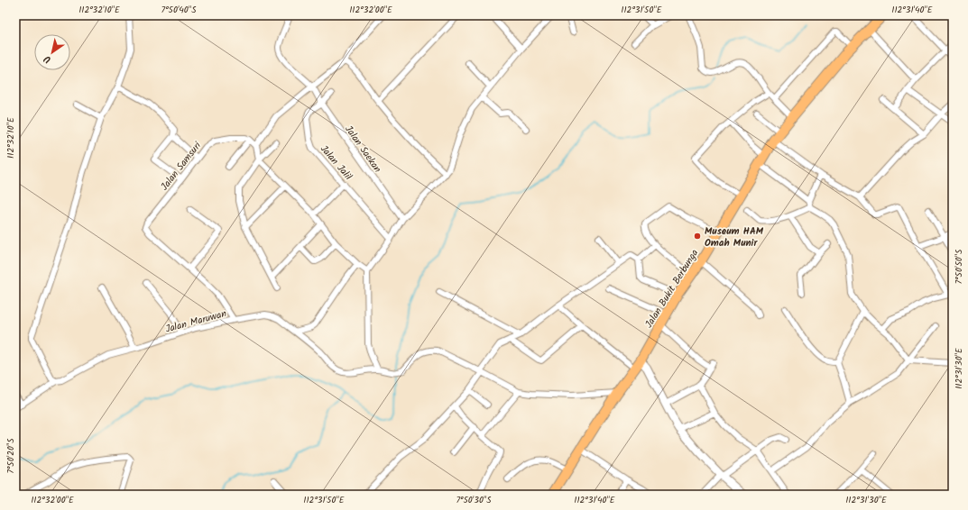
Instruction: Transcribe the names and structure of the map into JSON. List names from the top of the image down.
{
  "streets": {
    "main road": ["Jalan Bukit Berbunga"],
    "street": [
      "Jalan Saekan",
      "Jalan Jalil",
      "Jalan Samsuri",
      "Jalan Maruwan"
    ]
  },
  "crossings": [
    ["Jalan Saekan", "Jalan Jalil"],
    ["Jalan Samsuri", "Jalan Maruwan"]
  ],
  "places": ["Museum HAM Omah Munir"],
  "north": "bottom left",
  "coordinates": [
    "112°32'10\"E",
    "7°50'40\"S",
    "112°32'00\"E",
    "112°31'50\"E",
    "112°31'40\"E",
    "7°50'50\"S",
    "112°31'30\"E",
    "7°50'20\"S",
    "7°50'30\"S"
  ]
}
